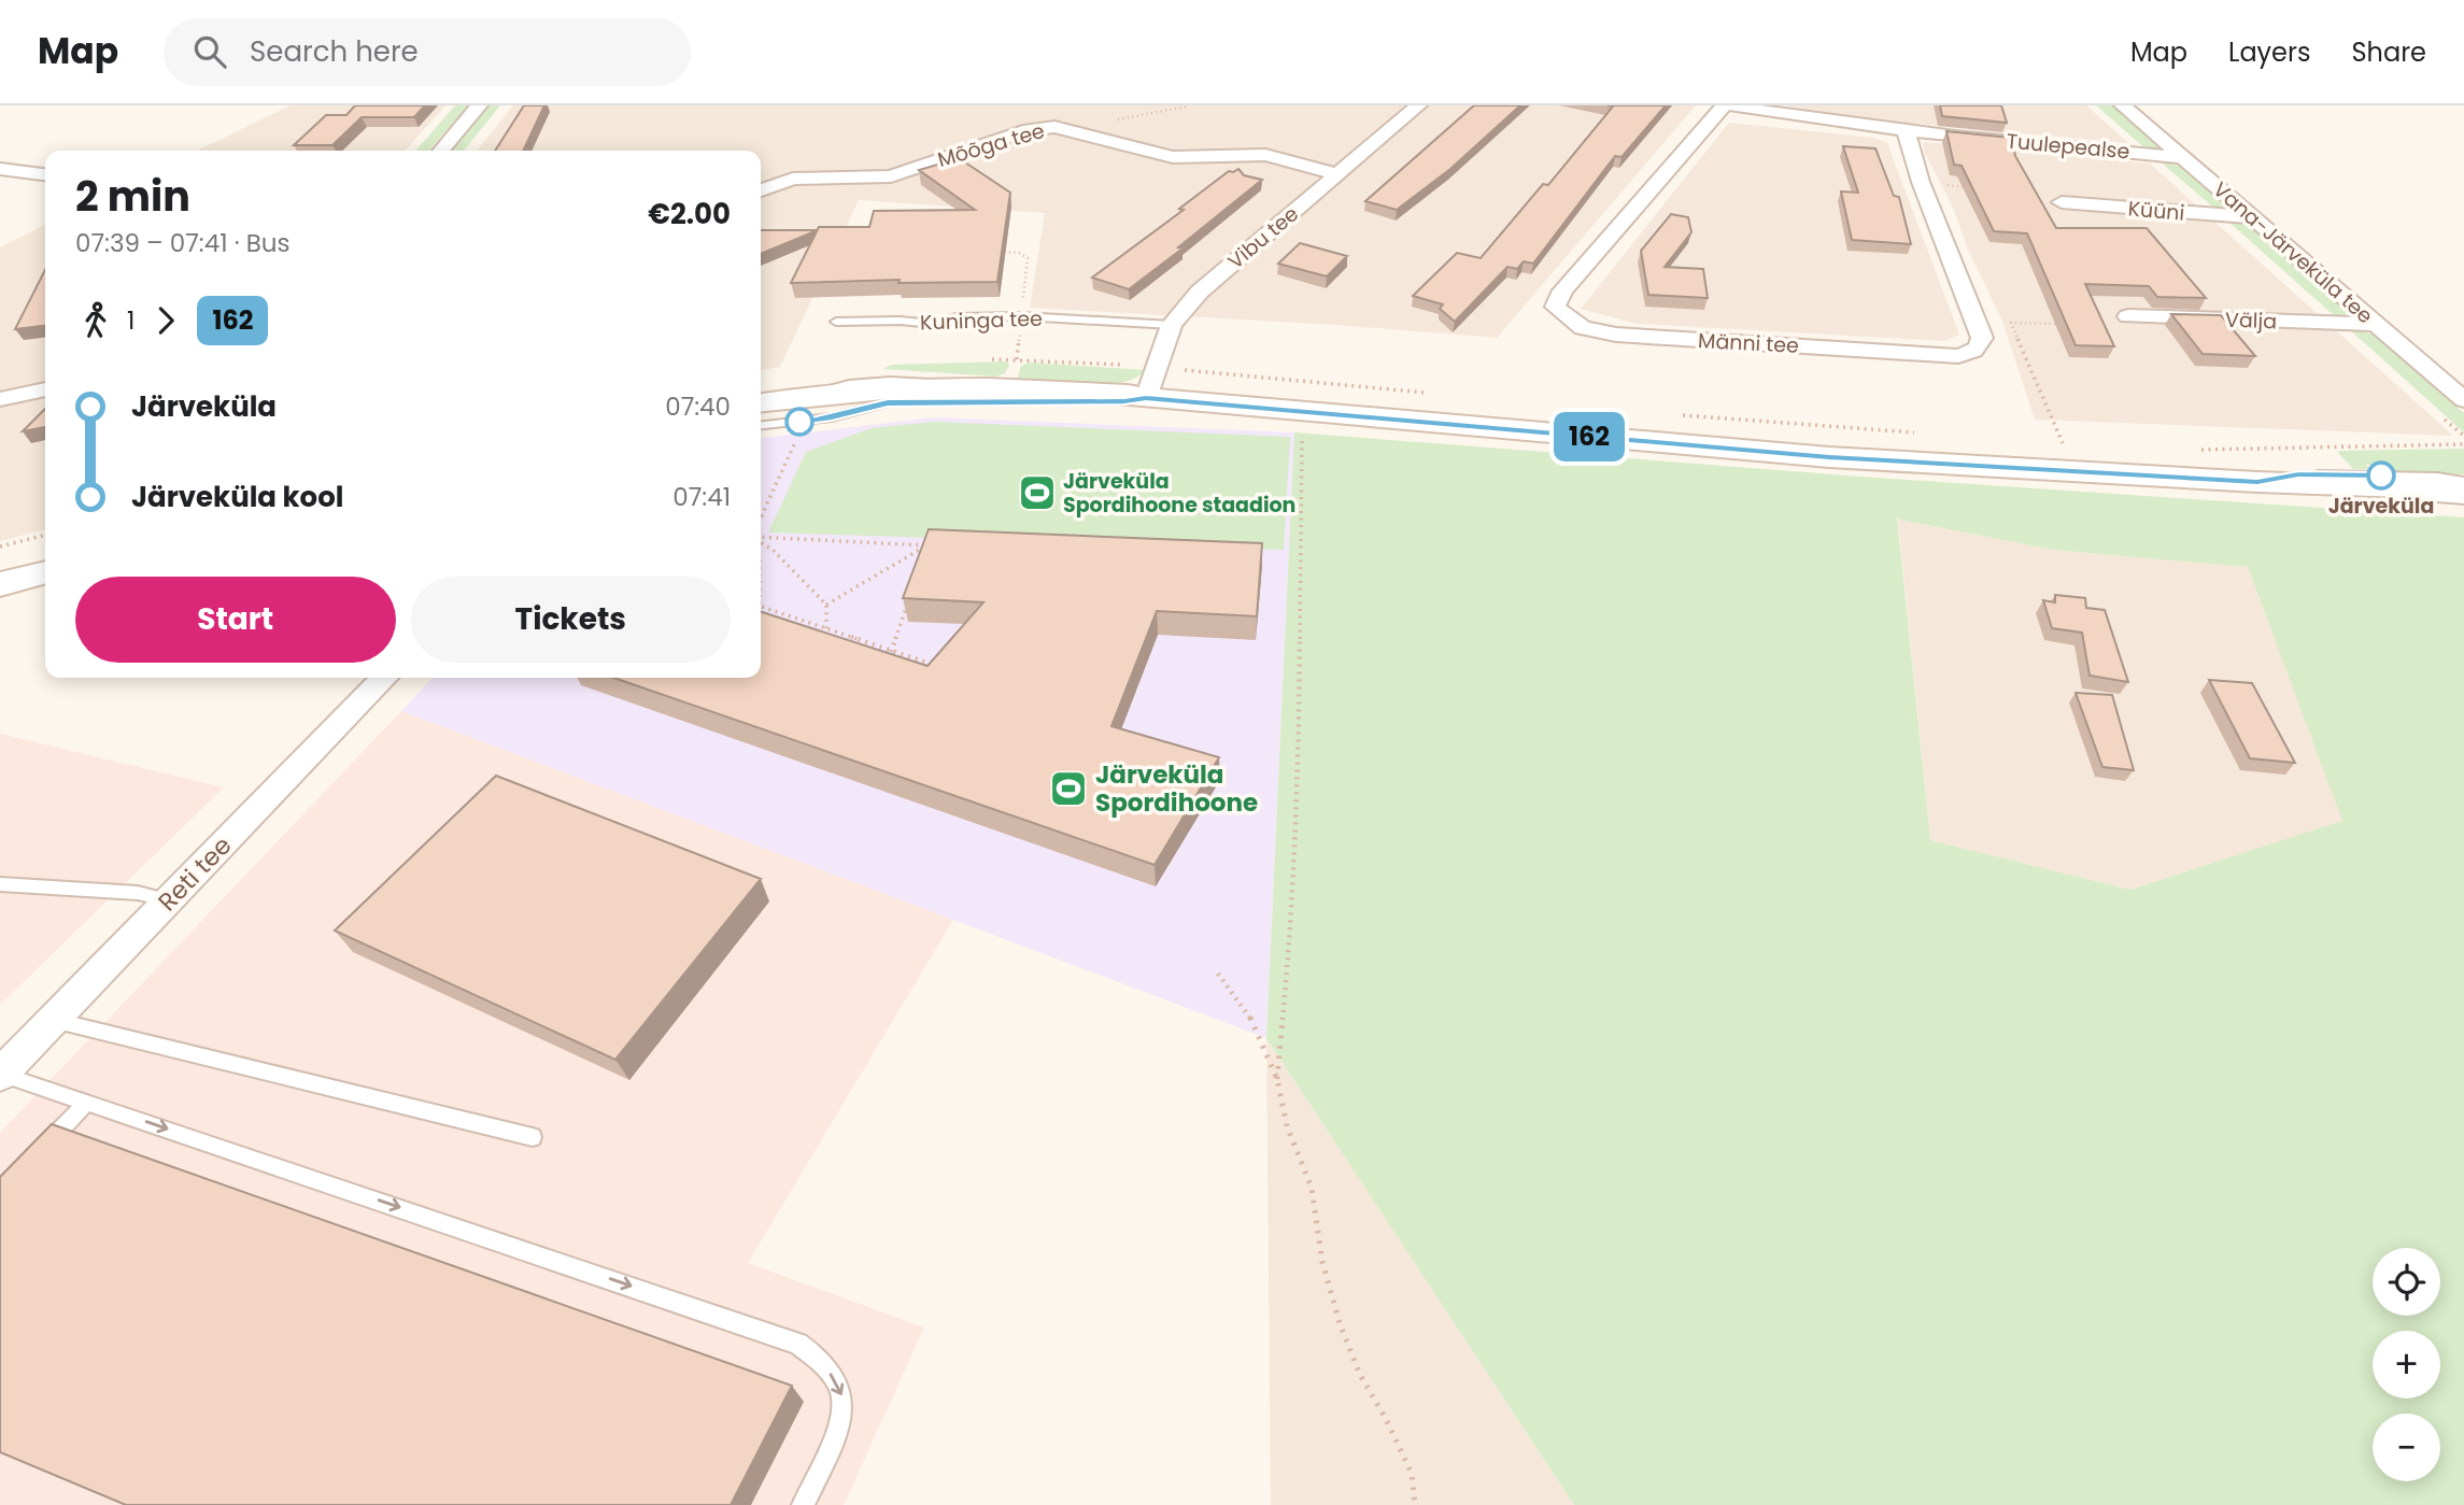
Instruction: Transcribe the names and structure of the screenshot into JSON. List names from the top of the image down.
{
  "streets": {
    "street": [
      "Mõõga tee",
      "Tuulepealse",
      "Küüni",
      "Vibu tee",
      "Vana-Järveküla tee",
      "Välja",
      "Männi tee",
      "Reti tee"
    ],
    "lane": ["Kuninga tee"]
  },
  "crossings": [
    ["Mõõga tee", "Vibu tee"],
    ["Tuulepealse", "Vana-Järveküla tee"],
    ["Tuulepealse", "Männi tee"],
    ["Küüni", "Vana-Järveküla tee"],
    ["Vibu tee", "Kuninga tee"],
    ["Vana-Järveküla tee", "Välja"]
  ],
  "places": {
    "other": ["Järveküla"],
    "sports": ["Järveküla Spordihoone staadion", "Järveküla Spordihoone"]
  },
  "lines": ["bus line 162"],
  "page": {
    "header": "Map",
    "search": "Search here",
    "nav": ["Map", "Layers", "Share"],
    "on_map": "162",
    "heading": ["2 min", "07:39 – 07:41 · Bus", "€2.00"],
    "legs": ["1", "162"],
    "list": [
      {
        "name": "Järveküla",
        "value": "07:40"
      },
      {
        "name": "Järveküla kool",
        "value": "07:41"
      }
    ],
    "buttons": ["Start", "Tickets"],
    "map_buttons": ["+", "−"]
  }
}
